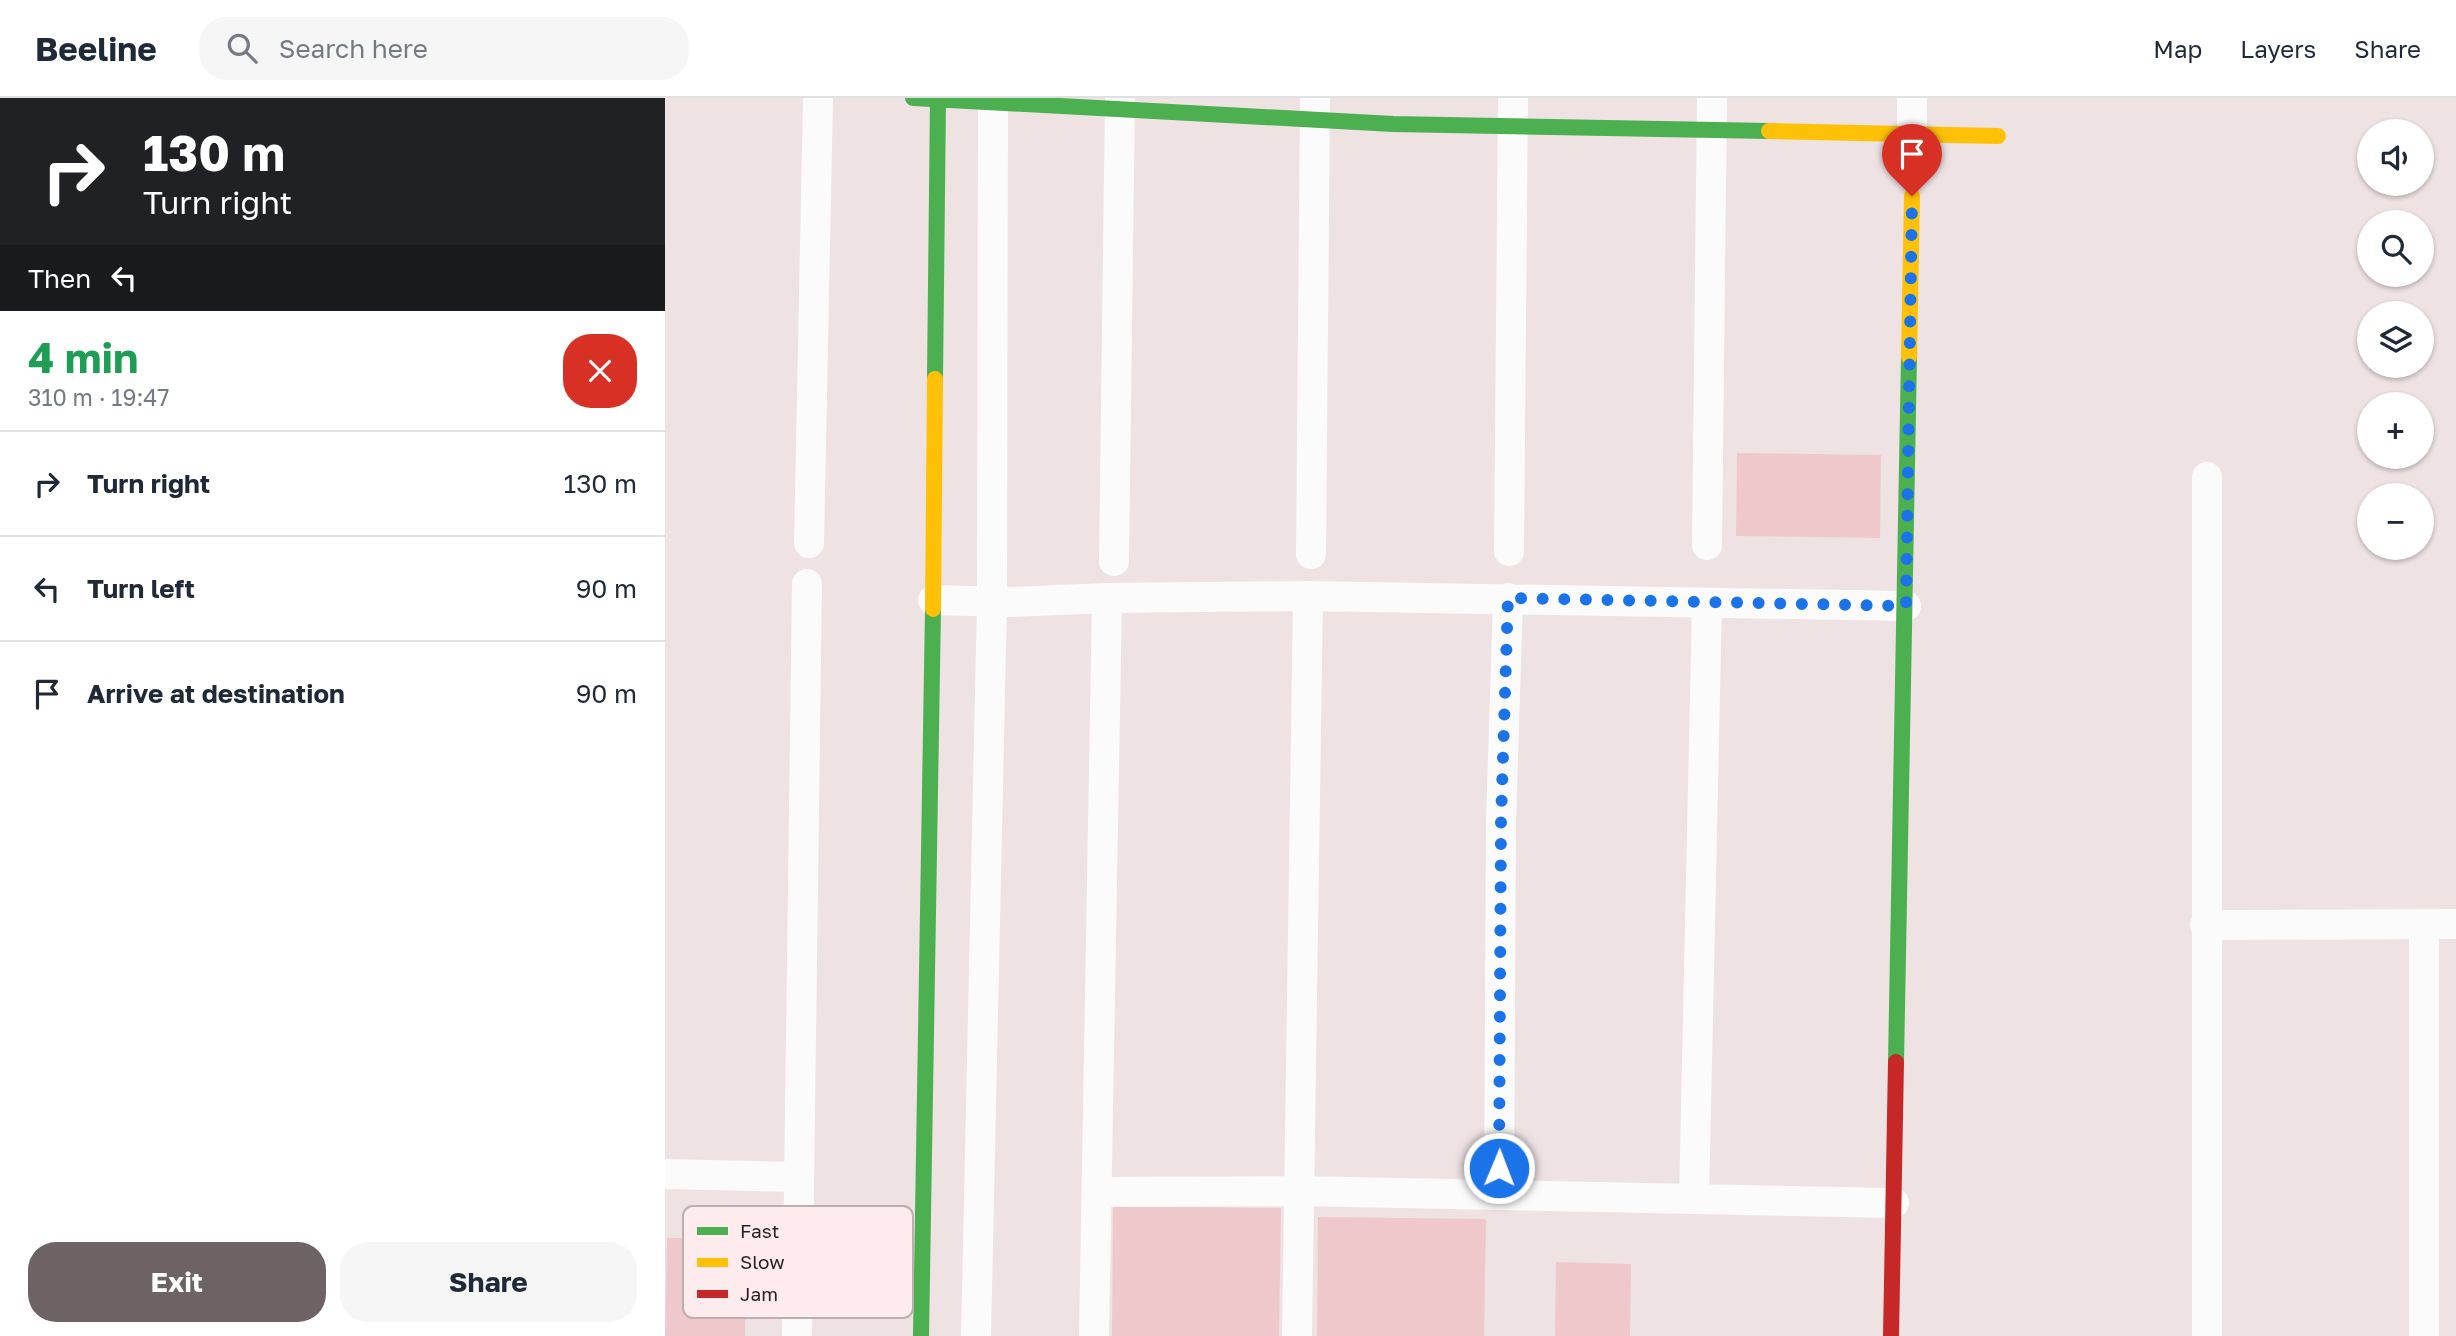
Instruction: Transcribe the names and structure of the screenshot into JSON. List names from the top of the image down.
{
  "legend": ["Fast", "Slow", "Jam"],
  "page": {
    "header": "Beeline",
    "search": "Search here",
    "nav": ["Map", "Layers", "Share"],
    "turn": ["130 m", "Turn right"],
    "map_buttons": ["+", "−"],
    "then": "Then",
    "heading": ["4 min", "310 m · 19:47"],
    "list": [
      {
        "name": "Turn right",
        "value": "130 m"
      },
      {
        "name": "Turn left",
        "value": "90 m"
      },
      {
        "name": "Arrive at destination",
        "value": "90 m"
      }
    ],
    "buttons": ["Exit", "Share"]
  }
}
